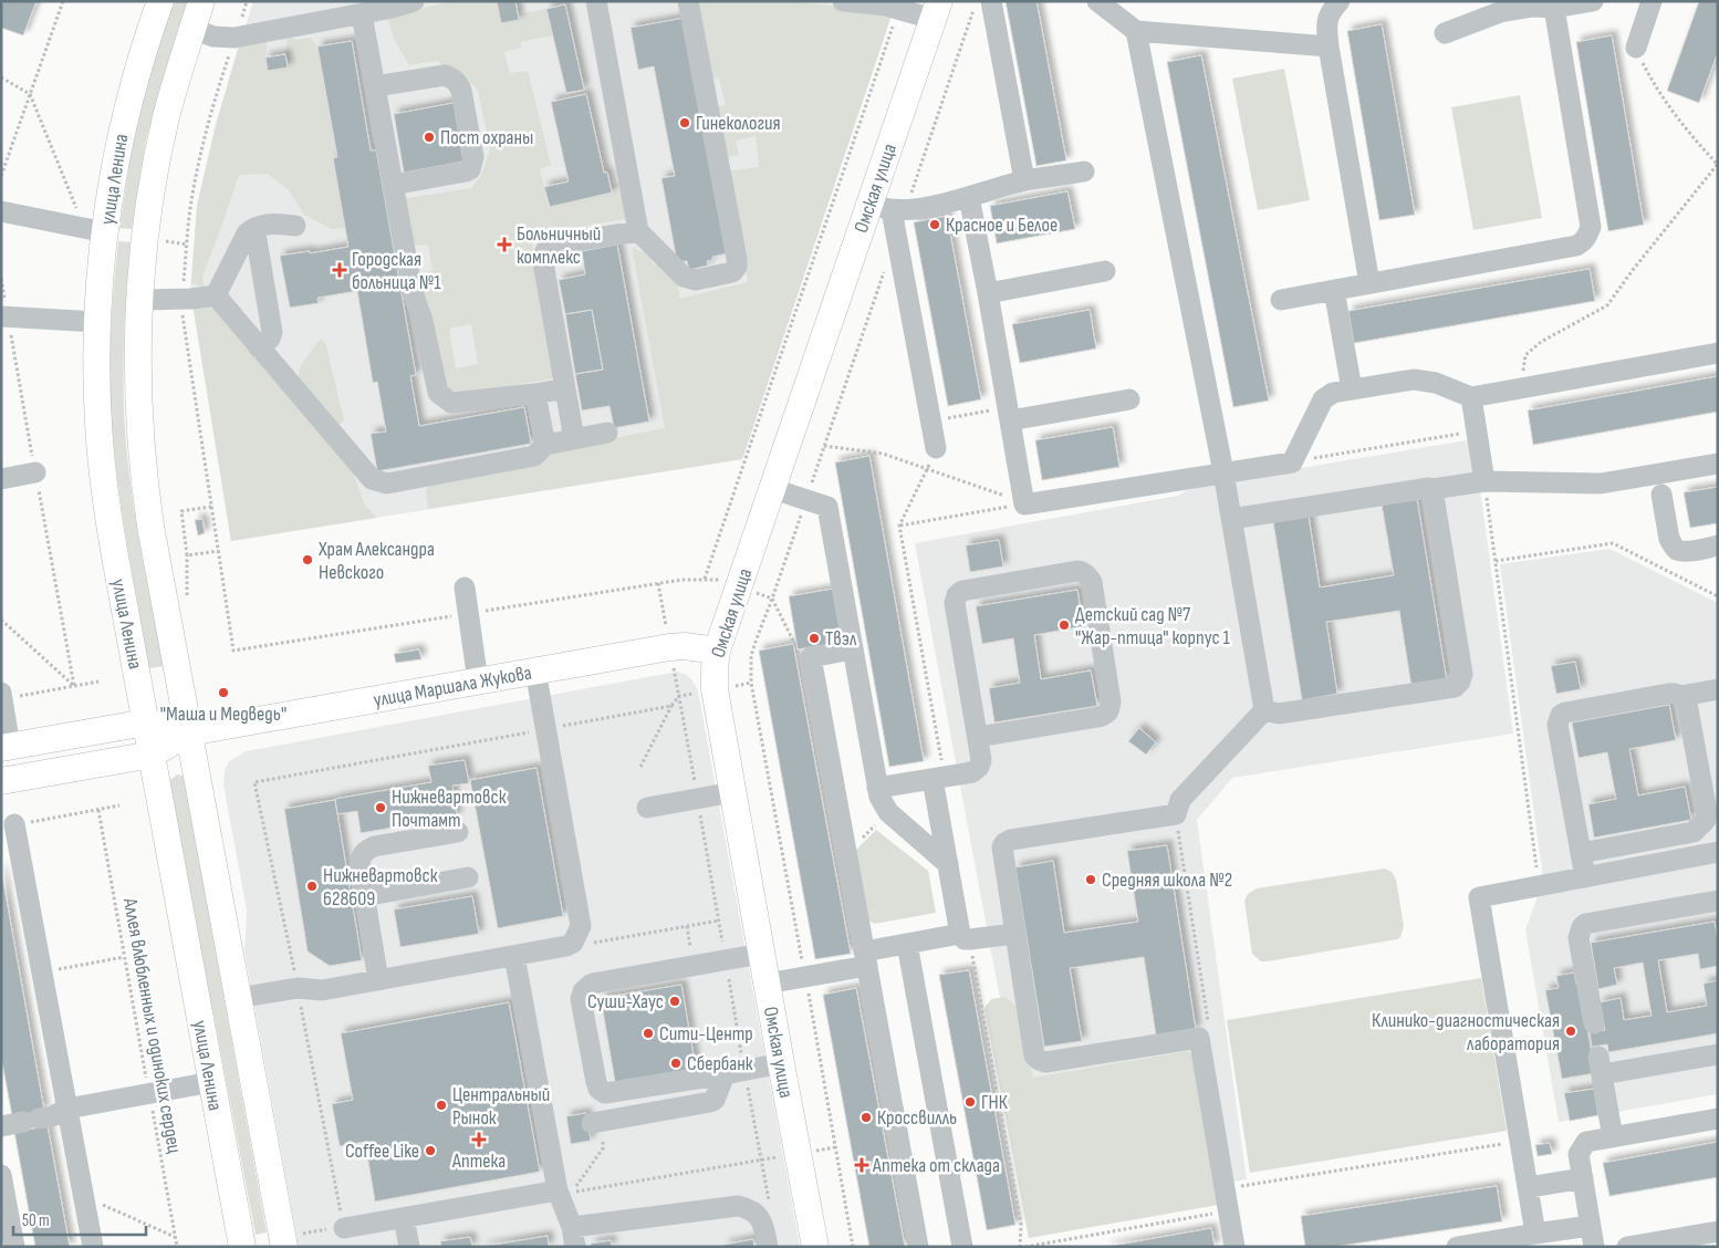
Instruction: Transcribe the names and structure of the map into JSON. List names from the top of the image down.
{
  "streets": {
    "main road": ["улица Ленина", "Омская улица", "улица Маршала Жукова"],
    "path": ["Аллея влюбленных и одиноких сердец"]
  },
  "crossings": [
    ["улица Ленина", "улица Маршала Жукова"],
    ["Омская улица", "улица Маршала Жукова"]
  ],
  "places": {
    "other": [
      "Гинекология",
      "Пост охраны",
      "Красное и Белое",
      "Храм Александра Невского",
      "Детский сад №7 \"Жар-птица\" корпус 1",
      "Твэл",
      "\"Маша и Медведь\"",
      "Нижневартовск Почтамт",
      "Средняя школа №2",
      "Нижневартовск 628609",
      "Суши-Хаус",
      "Клинико-диагностическая лаборатория",
      "Сити-Центр",
      "Сбербанк",
      "ГНК",
      "Центральный Рынок",
      "Кроссвилль",
      "Coffee Like"
    ],
    "health": [
      "Больничный комплекс",
      "Городская больница №1",
      "Аптека",
      "Аптека от склада"
    ]
  },
  "scale_bar": "50 m"
}
